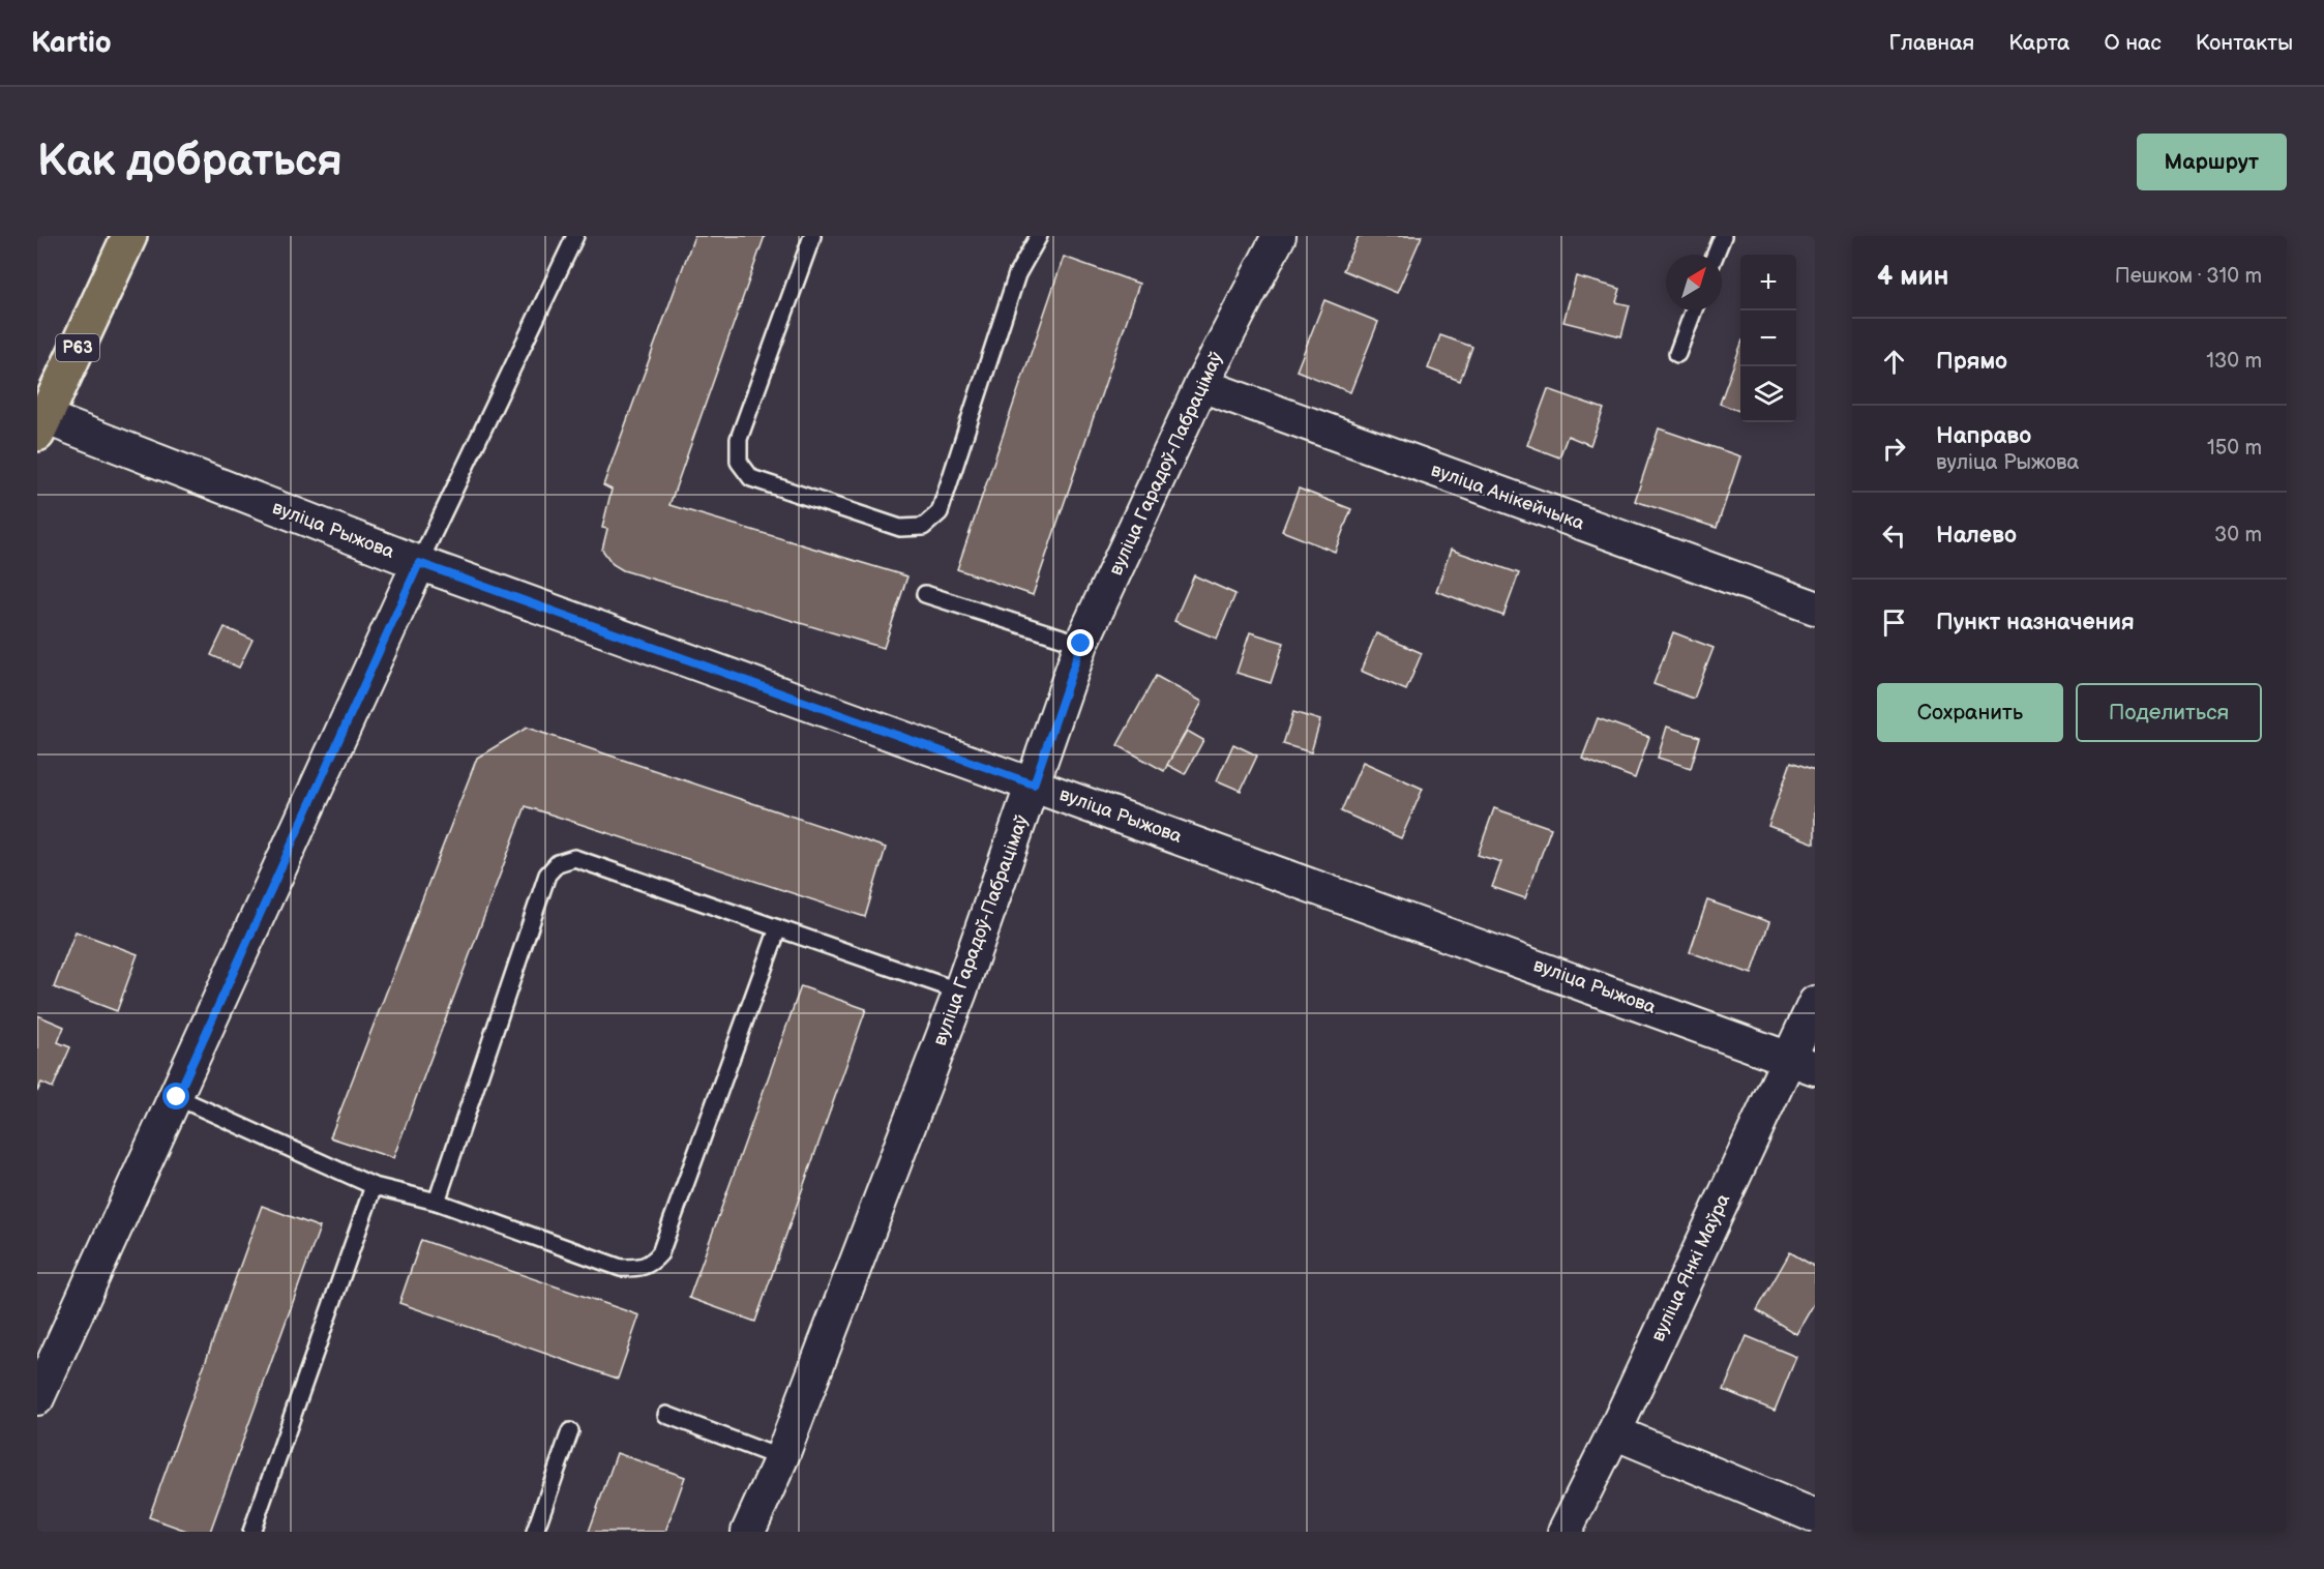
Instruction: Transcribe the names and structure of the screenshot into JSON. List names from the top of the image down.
{
  "streets": {
    "main road": ["Р63"],
    "street": [
      "вуліца Гарадоў-Пабрацімаў",
      "вуліца Анікейчыка",
      "вуліца Рыжова",
      "вуліца Янкі Маўра"
    ]
  },
  "crossings": [
    ["Р63", "вуліца Рыжова"],
    ["вуліца Гарадоў-Пабрацімаў", "вуліца Анікейчыка"],
    ["вуліца Гарадоў-Пабрацімаў", "вуліца Рыжова"],
    ["вуліца Рыжова", "вуліца Янкі Маўра"]
  ],
  "north": "top right",
  "page": {
    "header": "Kartio",
    "nav": [
      "Главная",
      "Карта",
      "О нас",
      "Контакты"
    ],
    "buttons": [
      "Маршрут",
      ["Сохранить", "Поделиться"]
    ],
    "title": "Как добраться",
    "heading": ["4 мин", "Пешком · 310 m"],
    "map_buttons": ["+", "−"],
    "list": [
      ["Прямо", "130 m"],
      ["Направо", "вуліца Рыжова", "150 m"],
      ["Налево", "30 m"],
      "Пункт назначения"
    ]
  }
}
